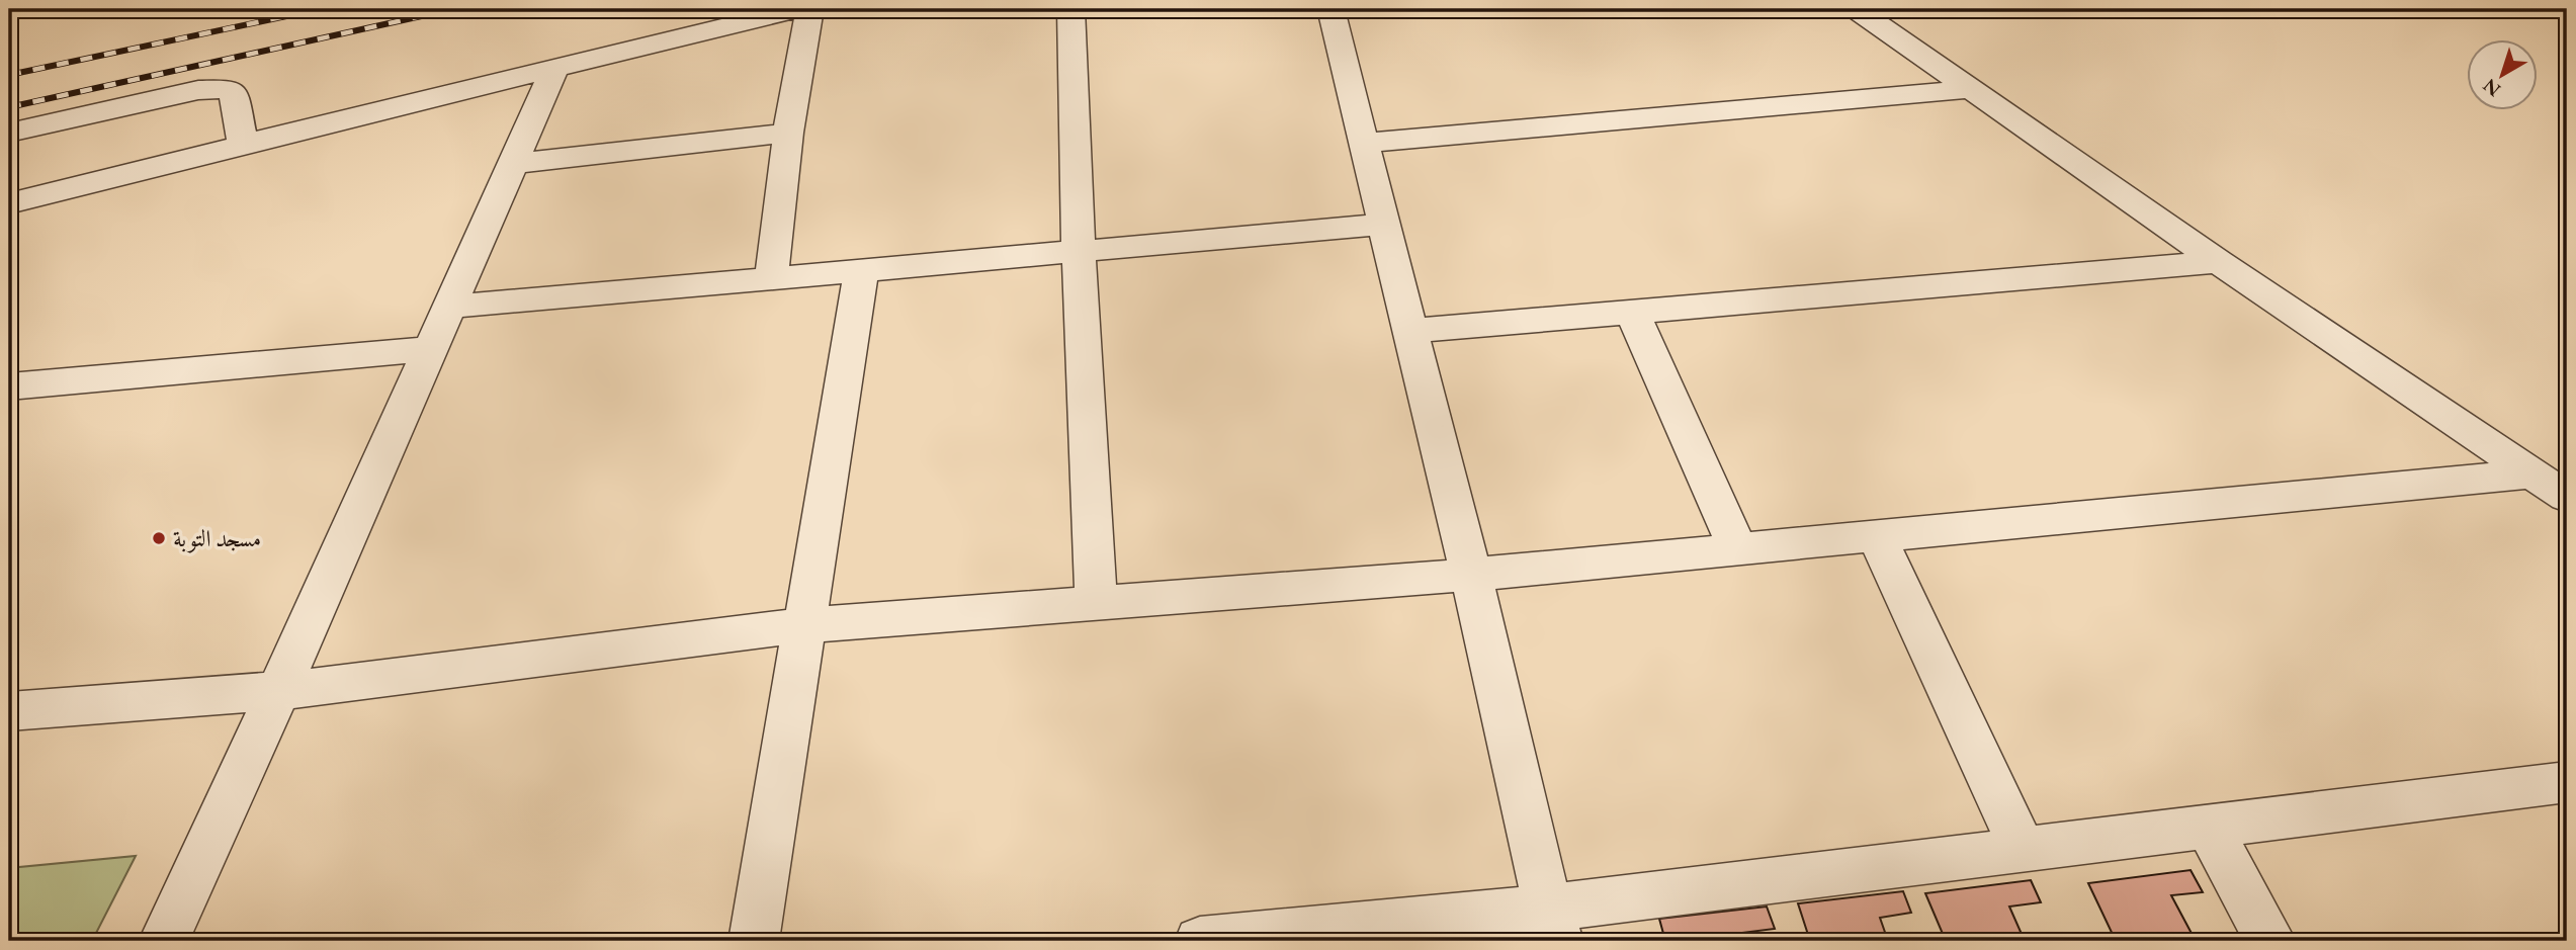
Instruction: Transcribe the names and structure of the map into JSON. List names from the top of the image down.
{
  "places": ["مسجد التوبة"],
  "north": "bottom left"
}
